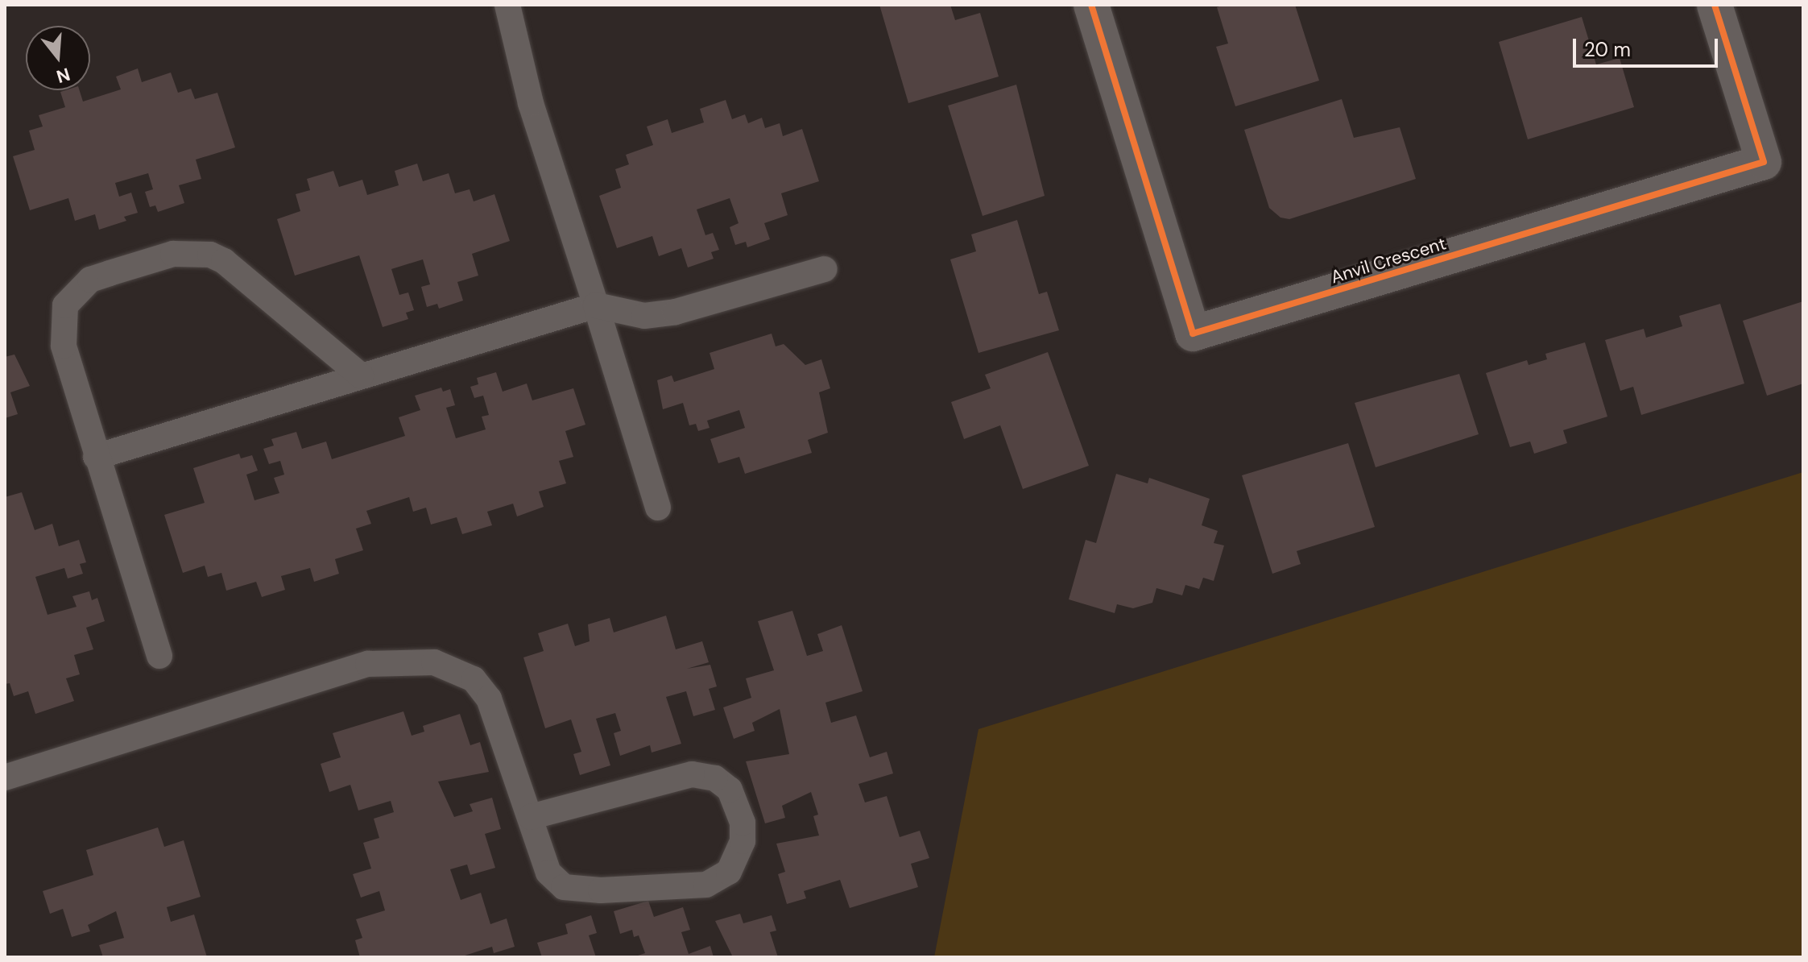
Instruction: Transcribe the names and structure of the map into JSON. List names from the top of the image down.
{
  "streets": {
    "street": ["Anvil Crescent"]
  },
  "scale_bar": "20 m",
  "north": "bottom"
}
